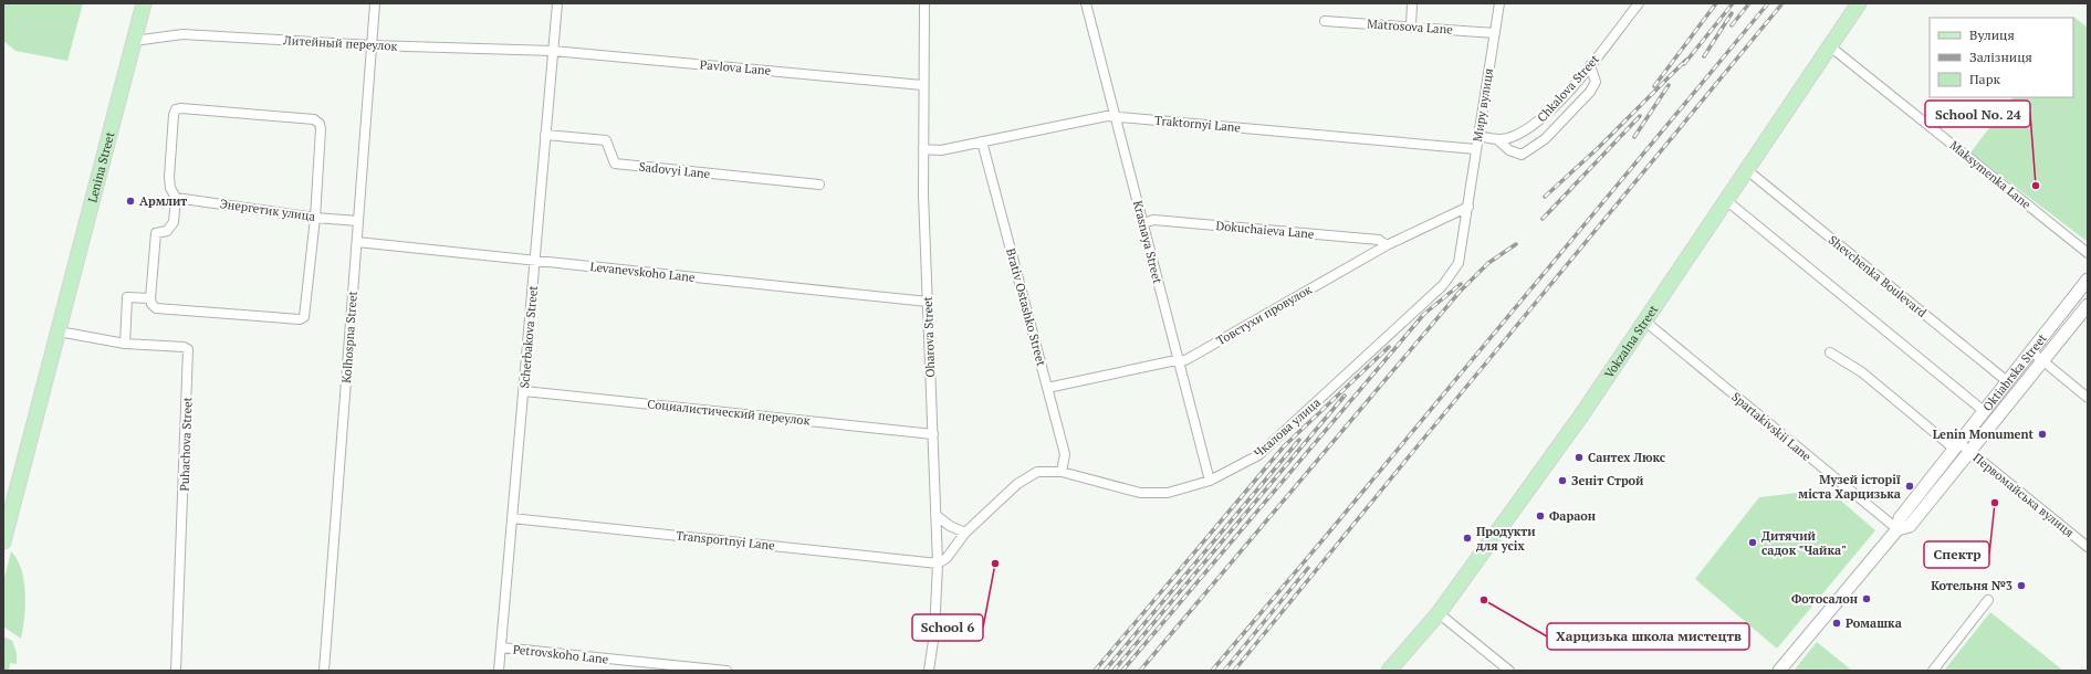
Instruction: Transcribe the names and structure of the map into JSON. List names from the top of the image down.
{
  "streets": {
    "main road": ["Lenina Street", "Vokzalna Street", "Oktiabrska Street"],
    "street": [
      "Matrosova Lane",
      "Литейный переулок",
      "Pavlova Lane",
      "Chkalova Street",
      "Миру вулиця",
      "Traktornyi Lane",
      "Sadovyi Lane",
      "Maksymenka Lane",
      "Энергетик улица",
      "Dokuchaieva Lane",
      "Krasnaya Street",
      "Levanevskoho Lane",
      "Shevchenka Boulevard",
      "Brativ Ostashko Street",
      "Товстухи провулок",
      "Kolhospna Street",
      "Scherbakova Street",
      "Oharova Street",
      "Социалистический переулок",
      "Spartakivskii Lane",
      "Чкалова улица",
      "Puhachova Street",
      "Первомайська вулиця",
      "Transportnyi Lane",
      "Petrovskoho Lane"
    ]
  },
  "crossings": [
    ["Matrosova Lane", "Миру вулиця"],
    ["Литейный переулок", "Pavlova Lane"],
    ["Литейный переулок", "Lenina Street"],
    ["Литейный переулок", "Kolhospna Street"],
    ["Литейный переулок", "Scherbakova Street"],
    ["Pavlova Lane", "Scherbakova Street"],
    ["Pavlova Lane", "Oharova Street"],
    ["Chkalova Street", "Миру вулиця"],
    ["Миру вулиця", "Traktornyi Lane"],
    ["Миру вулиця", "Товстухи провулок"],
    ["Миру вулиця", "Чкалова улица"],
    ["Traktornyi Lane", "Krasnaya Street"],
    ["Traktornyi Lane", "Brativ Ostashko Street"],
    ["Traktornyi Lane", "Oharova Street"],
    ["Lenina Street", "Puhachova Street"],
    ["Sadovyi Lane", "Scherbakova Street"],
    ["Maksymenka Lane", "Vokzalna Street"],
    ["Энергетик улица", "Kolhospna Street"],
    ["Dokuchaieva Lane", "Krasnaya Street"],
    ["Dokuchaieva Lane", "Товстухи провулок"],
    ["Krasnaya Street", "Товстухи провулок"],
    ["Krasnaya Street", "Чкалова улица"],
    ["Levanevskoho Lane", "Kolhospna Street"],
    ["Levanevskoho Lane", "Scherbakova Street"],
    ["Levanevskoho Lane", "Oharova Street"],
    ["Shevchenka Boulevard", "Vokzalna Street"],
    ["Shevchenka Boulevard", "Oktiabrska Street"],
    ["Brativ Ostashko Street", "Товстухи провулок"],
    ["Brativ Ostashko Street", "Чкалова улица"],
    ["Товстухи провулок", "Чкалова улица"],
    ["Scherbakova Street", "Социалистический переулок"],
    ["Scherbakova Street", "Transportnyi Lane"],
    ["Scherbakova Street", "Petrovskoho Lane"],
    ["Oharova Street", "Социалистический переулок"],
    ["Oharova Street", "Чкалова улица"],
    ["Oharova Street", "Transportnyi Lane"],
    ["Vokzalna Street", "Spartakivskii Lane"],
    ["Oktiabrska Street", "Spartakivskii Lane"],
    ["Oktiabrska Street", "Первомайська вулиця"],
    ["Чкалова улица", "Transportnyi Lane"]
  ],
  "places": [
    "School No. 24",
    "Армлит",
    "Lenin Monument",
    "Сантех Люкс",
    "Зеніт Строй",
    "Музей історії міста Харцизька",
    "Спектр",
    "Фараон",
    "Продукти для усіх",
    "Дитячий садок \"Чайка\"",
    "School 6",
    "Котельня №3",
    "Фотосалон",
    "Харцизька школа мистецтв",
    "Ромашка"
  ],
  "legend": ["Вулиця", "Залізниця", "Парк"]
}
